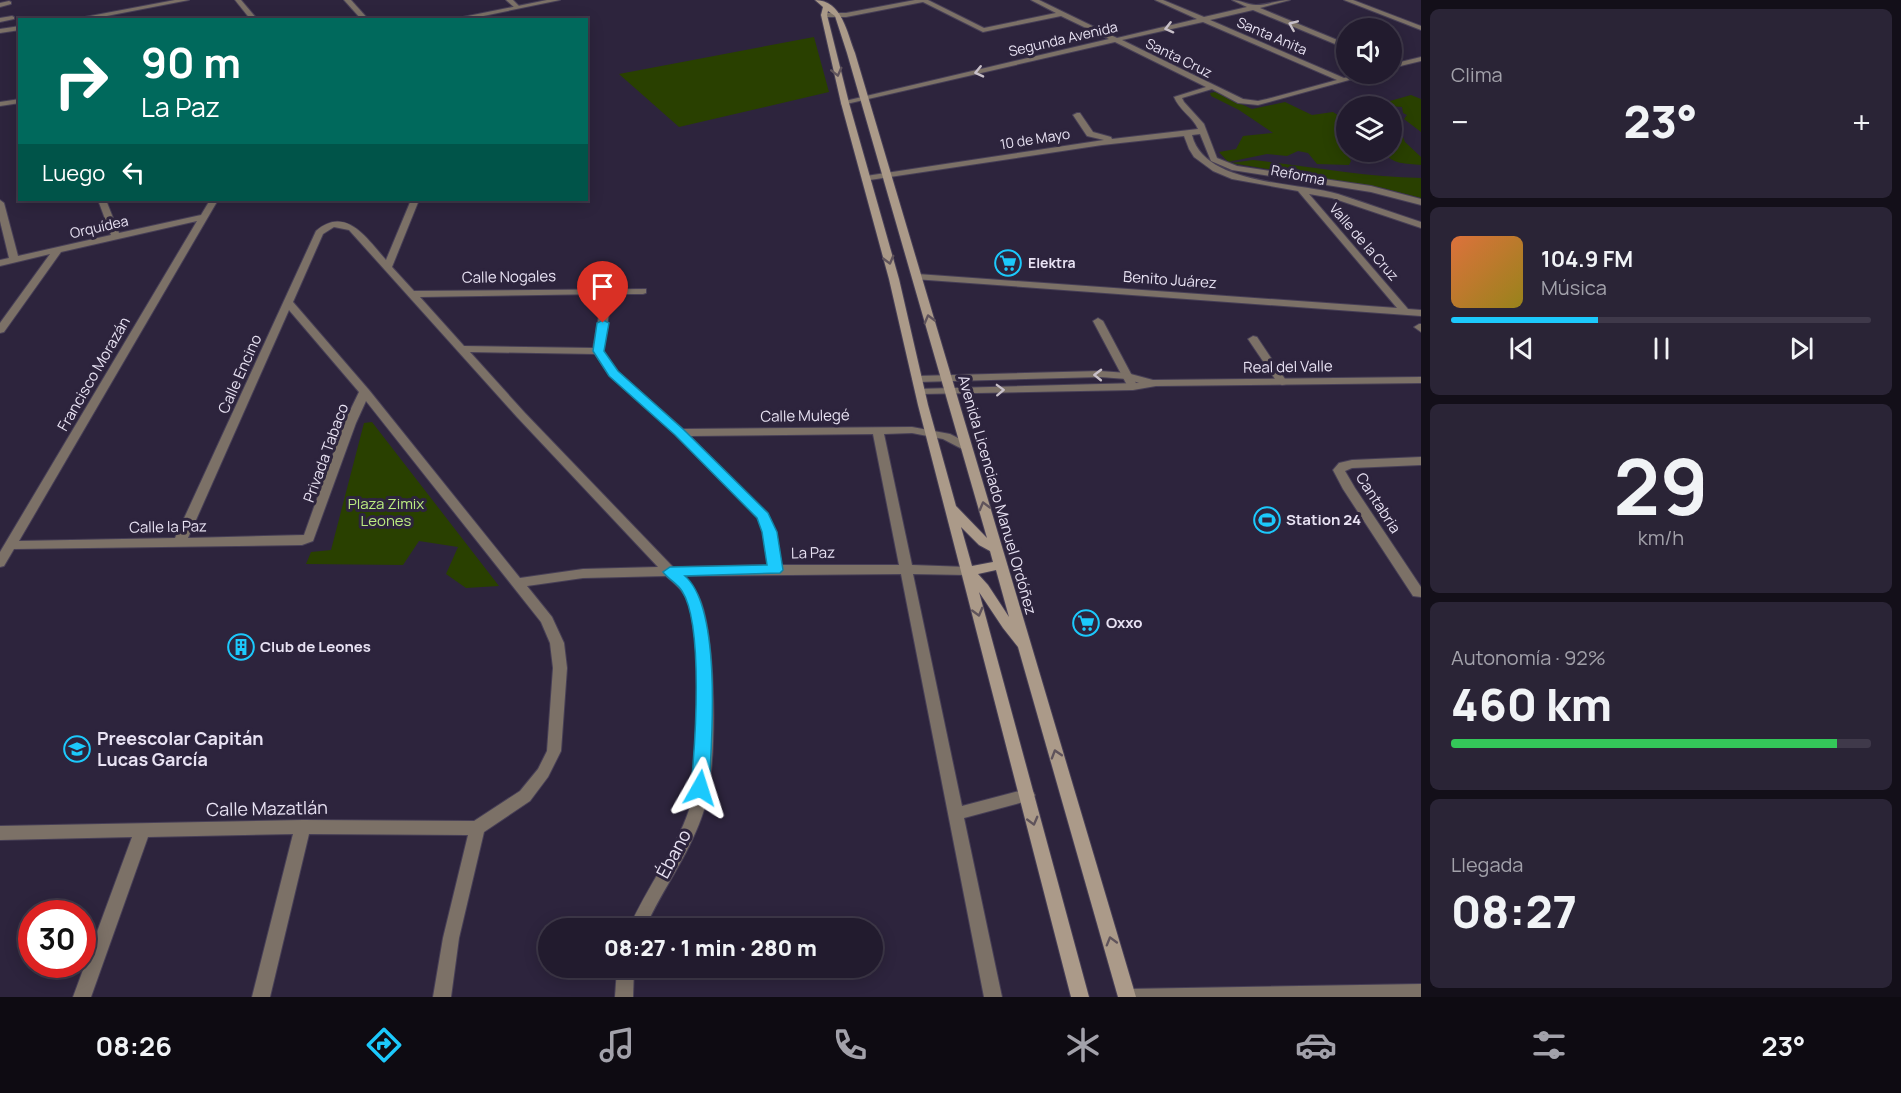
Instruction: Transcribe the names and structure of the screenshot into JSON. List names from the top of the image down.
{
  "streets": {
    "main road": ["Avenida Licenciado Manuel Ordóñez"],
    "street": [
      "Santa Anita",
      "Segunda Avenida",
      "Santa Cruz",
      "10 de Mayo",
      "Reforma",
      "Orquídea",
      "Valle de la Cruz",
      "Calle Nogales",
      "Benito Juárez",
      "Real del Valle",
      "Francisco Morazán",
      "Calle Encino",
      "Calle Mulegé",
      "Privada Tabaco",
      "Cantabria",
      "Calle la Paz",
      "La Paz",
      "Calle Mazatlán",
      "Ébano"
    ]
  },
  "crossings": [
    ["Santa Anita", "Segunda Avenida"],
    ["Segunda Avenida", "Santa Cruz"],
    ["Segunda Avenida", "Avenida Licenciado Manuel Ordóñez"],
    ["10 de Mayo", "Reforma"],
    ["10 de Mayo", "Avenida Licenciado Manuel Ordóñez"],
    ["Reforma", "Valle de la Cruz"],
    ["Orquídea", "Francisco Morazán"],
    ["Valle de la Cruz", "Benito Juárez"],
    ["Calle Nogales", "Ébano"],
    ["Benito Juárez", "Avenida Licenciado Manuel Ordóñez"],
    ["Real del Valle", "Avenida Licenciado Manuel Ordóñez"],
    ["Francisco Morazán", "Calle la Paz"],
    ["Calle Encino", "Calle la Paz"],
    ["Calle Encino", "Ébano"],
    ["Privada Tabaco", "Calle la Paz"],
    ["La Paz", "Ébano"]
  ],
  "one_way": ["Segunda Avenida"],
  "parks": ["Plaza Zimix Leones"],
  "places": {
    "supermarket": ["Elektra", "Oxxo"],
    "sports": ["Station 24"],
    "building": ["Club de Leones"],
    "school or university": ["Preescolar Capitán Lucas García"]
  },
  "page": {
    "tile": [
      "Clima",
      ["29", "km/h"],
      ["Autonomía · 92%", "460 km"],
      ["Llegada", "08:27"]
    ],
    "turn": ["90 m", "La Paz"],
    "heat": ["−", "23°", "+"],
    "then": "Luego",
    "song": ["104.9 FM", "Música"],
    "limit": "30",
    "trip": "08:27 · 1 min · 280 m",
    "tabs": ["08:26", "23°"]
  }
}
